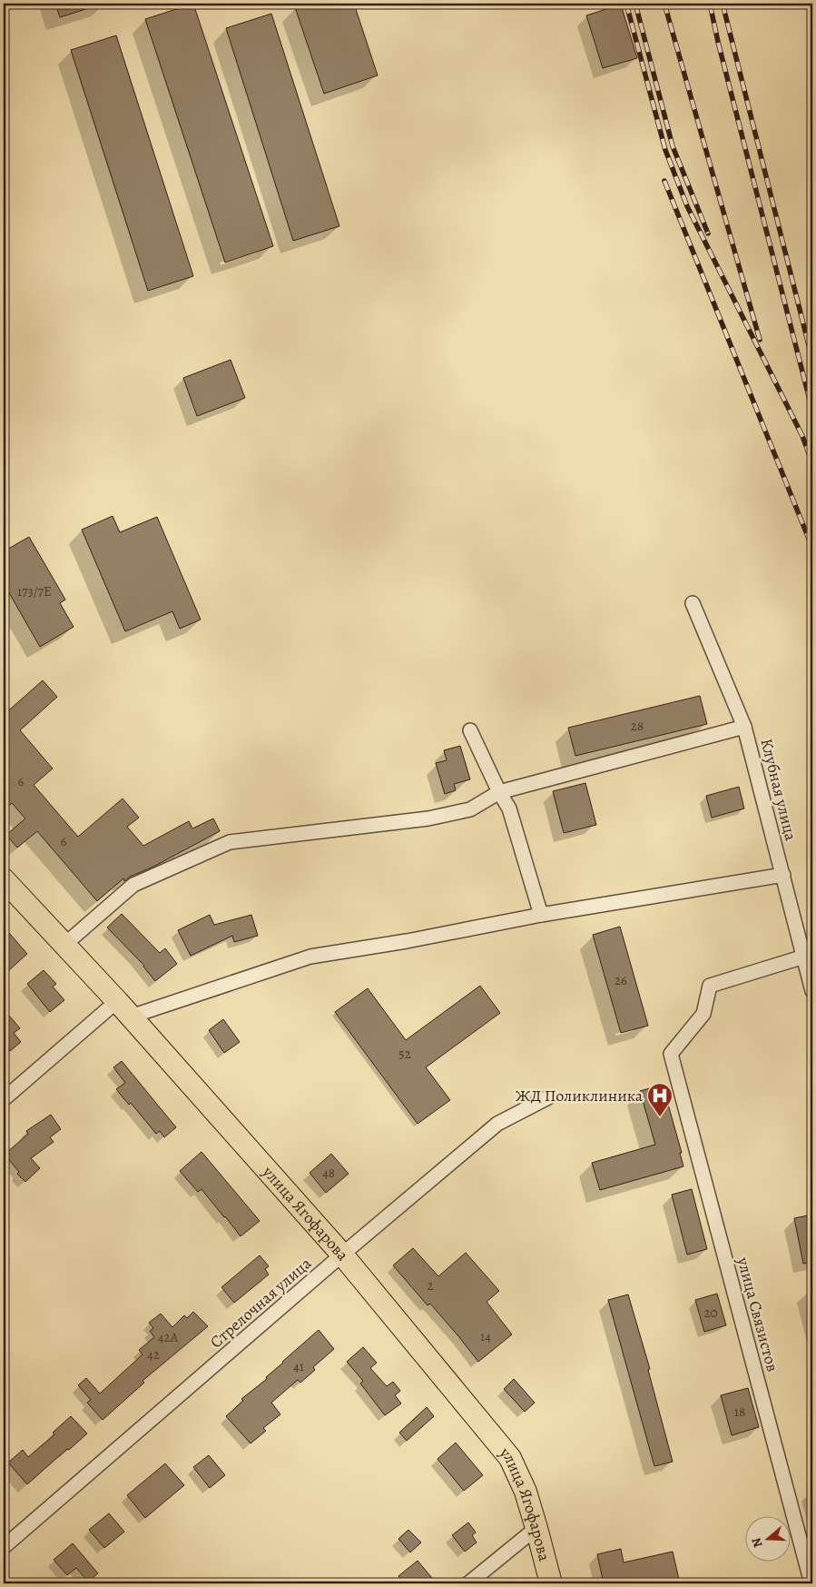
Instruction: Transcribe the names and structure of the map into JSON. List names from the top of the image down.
{
  "streets": {
    "main road": ["улица Ягофарова"],
    "street": ["Клубная улица", "Стрелочная улица", "улица Связистов"]
  },
  "crossings": [
    ["Клубная улица", "улица Связистов"],
    ["улица Ягофарова", "Стрелочная улица"]
  ],
  "places": {
    "hospital": ["ЖД Поликлиника"]
  },
  "house_numbers": [
    "173/7Е",
    "28",
    "6",
    "6",
    "26",
    "52",
    "48",
    "2",
    "20",
    "14",
    "42А",
    "42",
    "41",
    "18"
  ],
  "north": "left"
}
